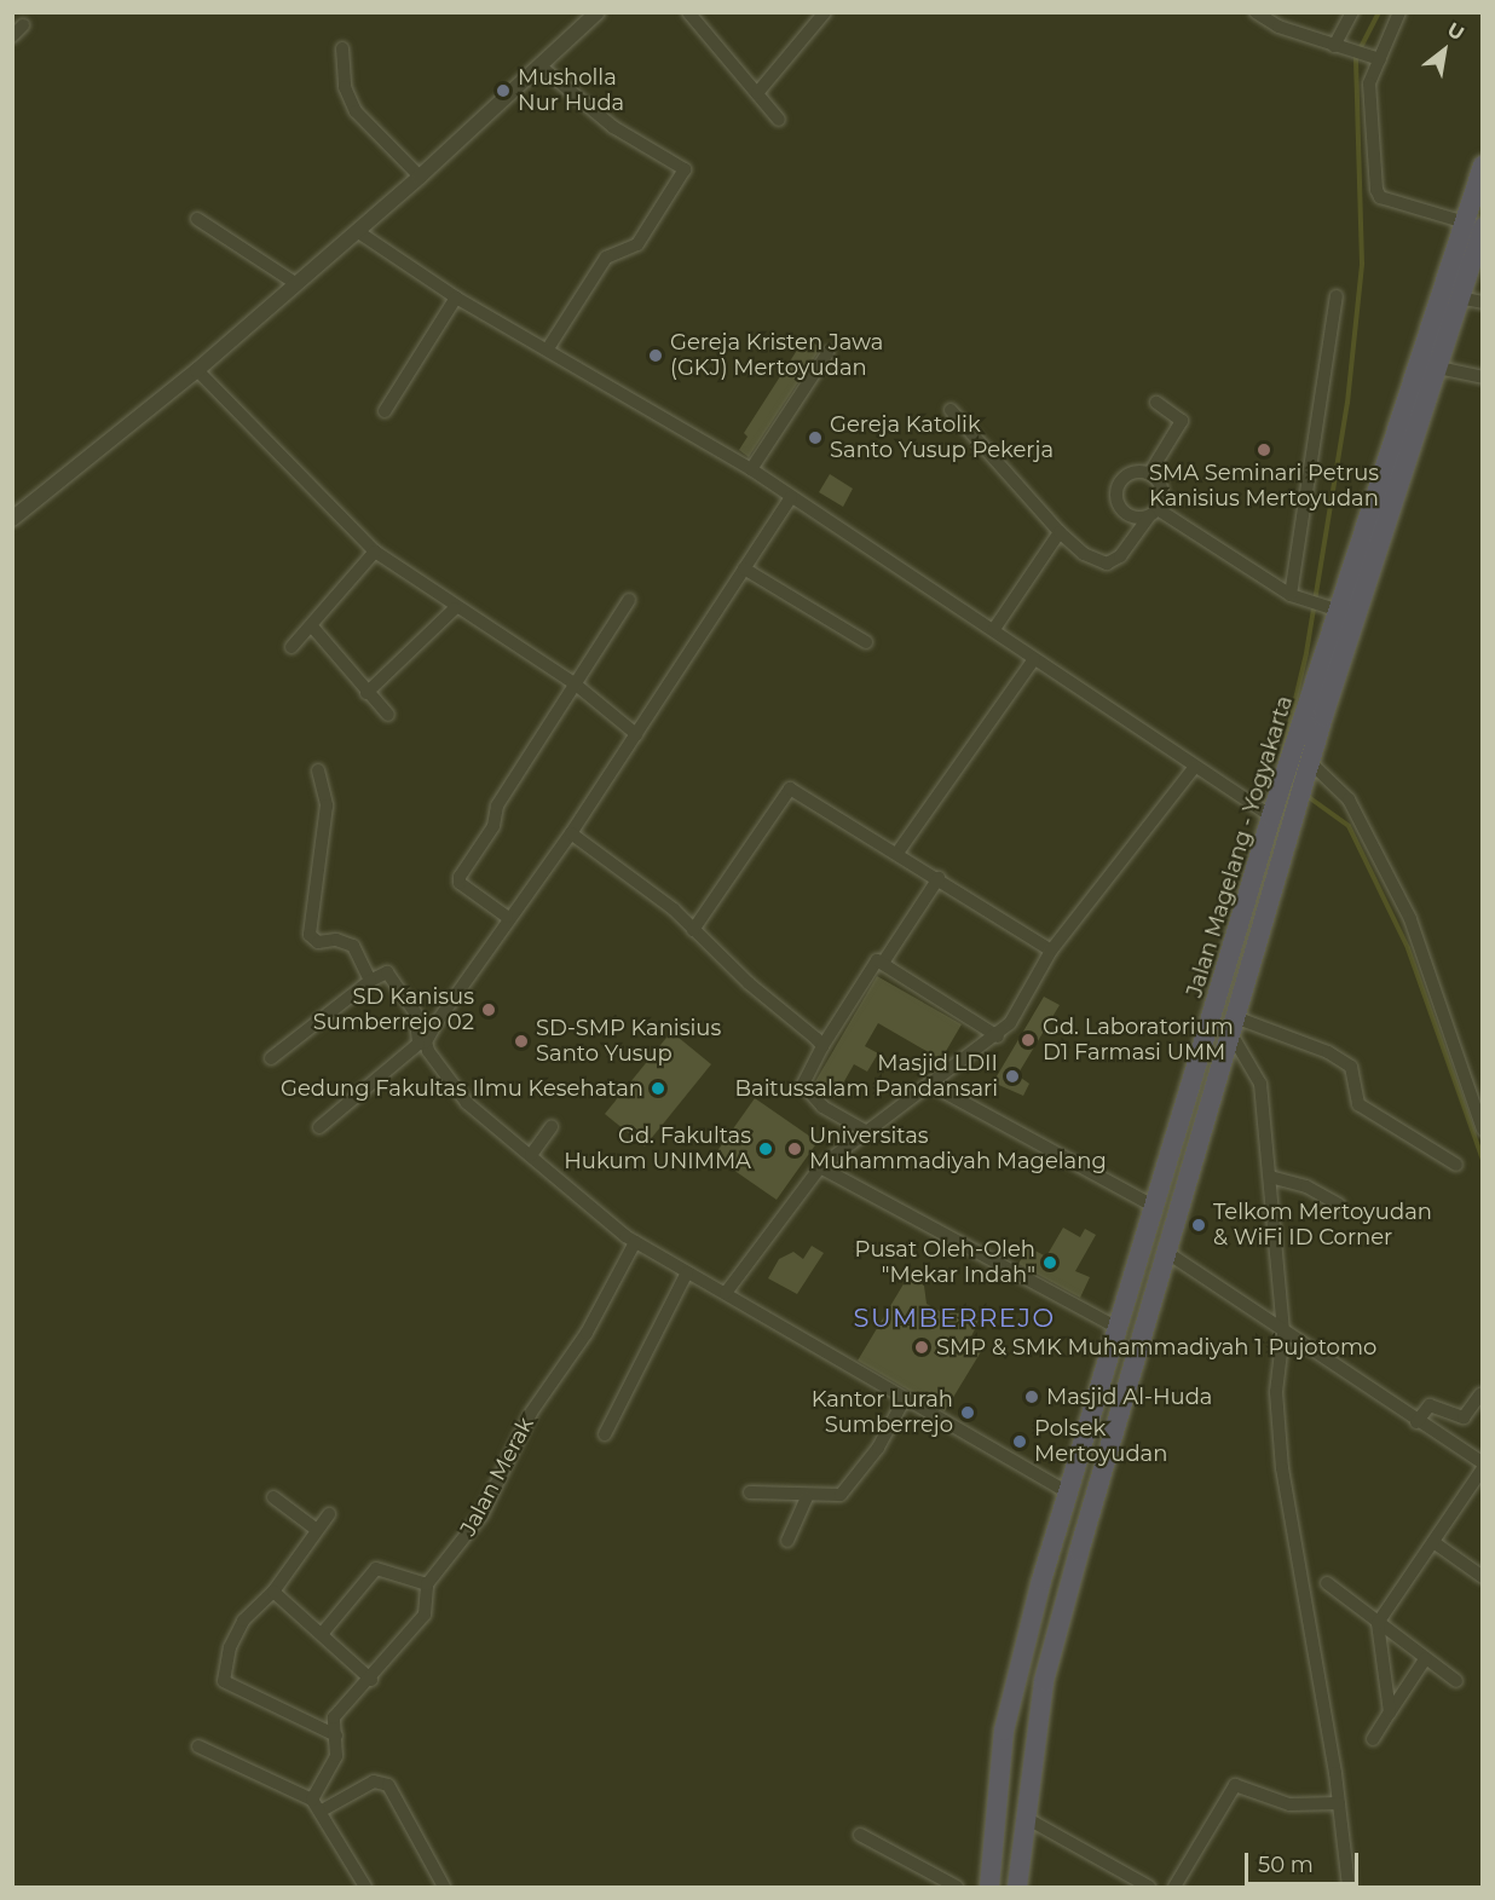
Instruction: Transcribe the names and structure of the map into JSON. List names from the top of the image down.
{
  "streets": {
    "highway": ["Jalan Magelang - Yogyakarta"],
    "street": ["Jalan Merak"]
  },
  "districts": ["SUMBERREJO"],
  "places": [
    "Musholla Nur Huda",
    "Gereja Kristen Jawa (GKJ) Mertoyudan",
    "Gereja Katolik Santo Yusup Pekerja",
    "SMA Seminari Petrus Kanisius Mertoyudan",
    "SD Kanisus Sumberrejo 02",
    "Gd. Laboratorium D1 Farmasi UMM",
    "SD-SMP Kanisius Santo Yusup",
    "Masjid LDII Baitussalam Pandansari",
    "Gedung Fakultas Ilmu Kesehatan",
    "Gd. Fakultas Hukum UNIMMA",
    "Universitas Muhammadiyah Magelang",
    "Telkom Mertoyudan & WiFi ID Corner",
    "Pusat Oleh-Oleh \"Mekar Indah\"",
    "SMP & SMK Muhammadiyah 1 Pujotomo",
    "Masjid Al-Huda",
    "Kantor Lurah Sumberrejo",
    "Polsek Mertoyudan"
  ],
  "scale_bar": "50 m",
  "north": "top right"
}
